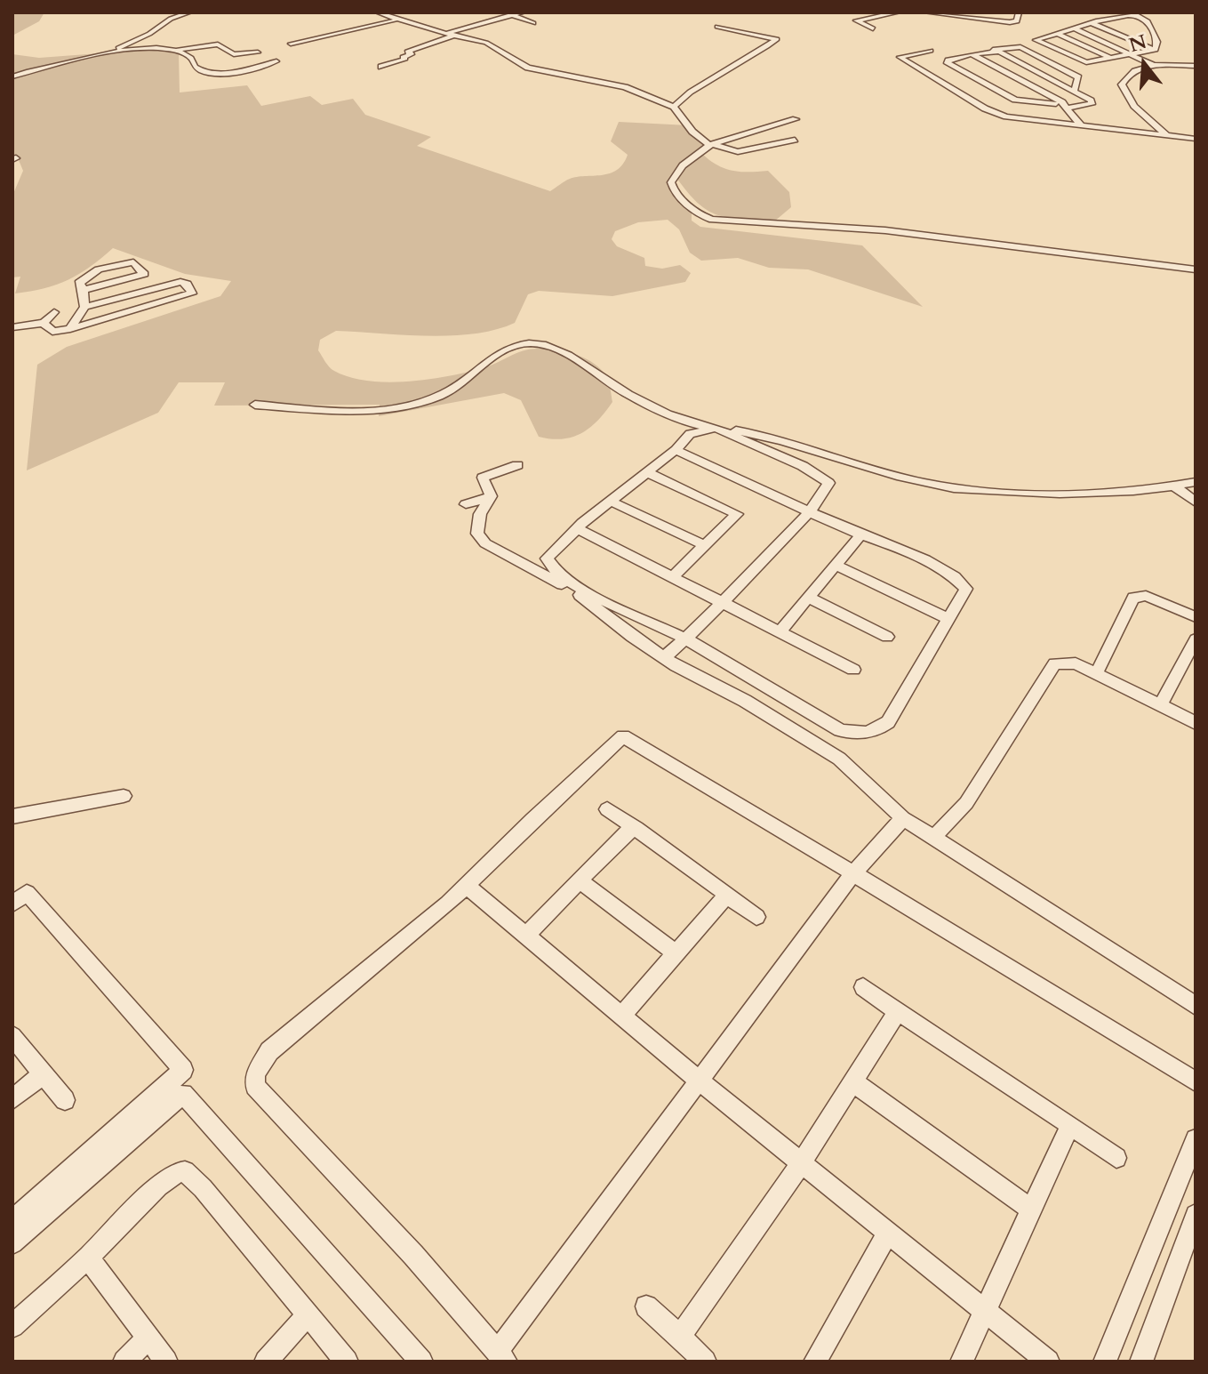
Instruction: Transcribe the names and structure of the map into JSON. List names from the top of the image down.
{
  "north": "top"
}
